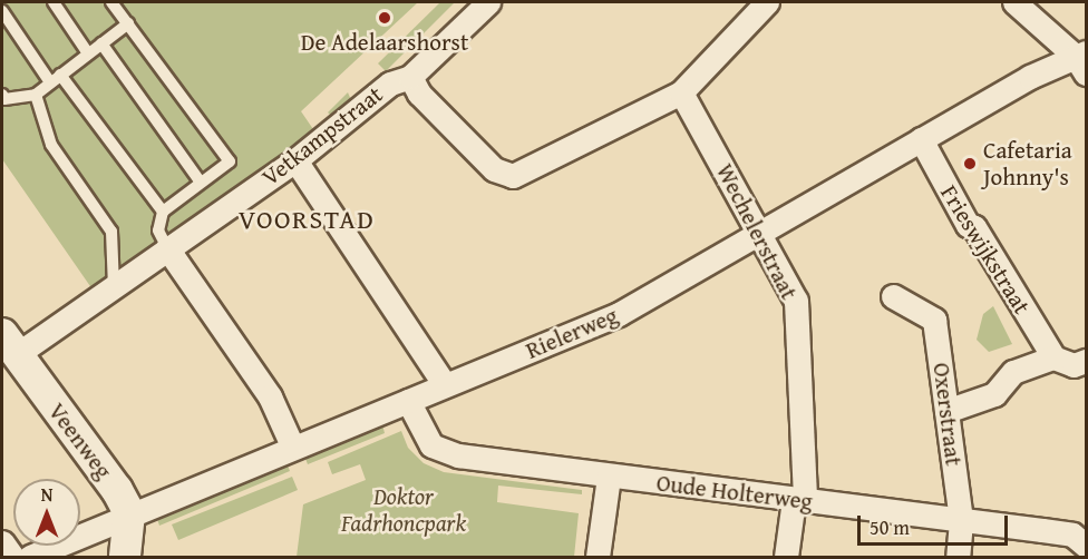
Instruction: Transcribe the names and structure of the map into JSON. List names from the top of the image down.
{
  "streets": {
    "street": [
      "Vetkampstraat",
      "Wechelerstraat",
      "Frieswijkstraat",
      "Rielerweg",
      "Oxerstraat",
      "Veenweg",
      "Oude Holterweg"
    ]
  },
  "crossings": [
    ["Vetkampstraat", "Veenweg"],
    ["Wechelerstraat", "Rielerweg"],
    ["Wechelerstraat", "Oude Holterweg"],
    ["Frieswijkstraat", "Rielerweg"],
    ["Rielerweg", "Veenweg"],
    ["Rielerweg", "Oude Holterweg"],
    ["Oxerstraat", "Oude Holterweg"]
  ],
  "districts": ["VOORSTAD"],
  "parks": ["Doktor Fadrhoncpark"],
  "places": ["De Adelaarshorst", "Cafetaria Johnny's"],
  "scale_bar": "50 m",
  "north": "top"
}
